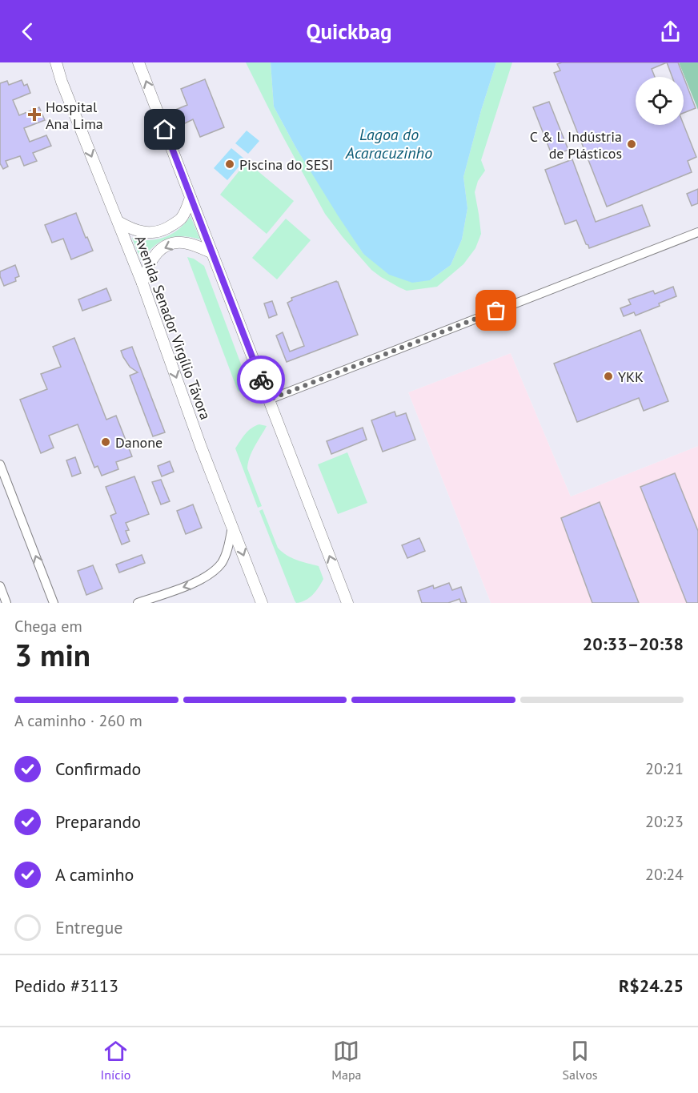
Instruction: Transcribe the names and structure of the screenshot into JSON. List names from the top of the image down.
{
  "streets": {
    "main road": ["Avenida Senador Virgílio Távora"]
  },
  "water": ["Lagoa do Acaracuzinho"],
  "places": {
    "health": ["Hospital Ana Lima"],
    "other": [
      "C & L Indústria de Plásticos",
      "Piscina do SESI",
      "YKK",
      "Danone"
    ]
  },
  "page": {
    "header": "Quickbag",
    "heading": ["3 min", "Chega em", "20:33–20:38"],
    "panel": ["Pedido #3113", "R$24.25"],
    "bar": "A caminho · 260 m",
    "list": [
      ["Confirmado", "20:21"],
      ["Preparando", "20:23"],
      ["A caminho", "20:24"],
      "Entregue"
    ],
    "tabs": ["Início", "Mapa", "Salvos"]
  }
}
